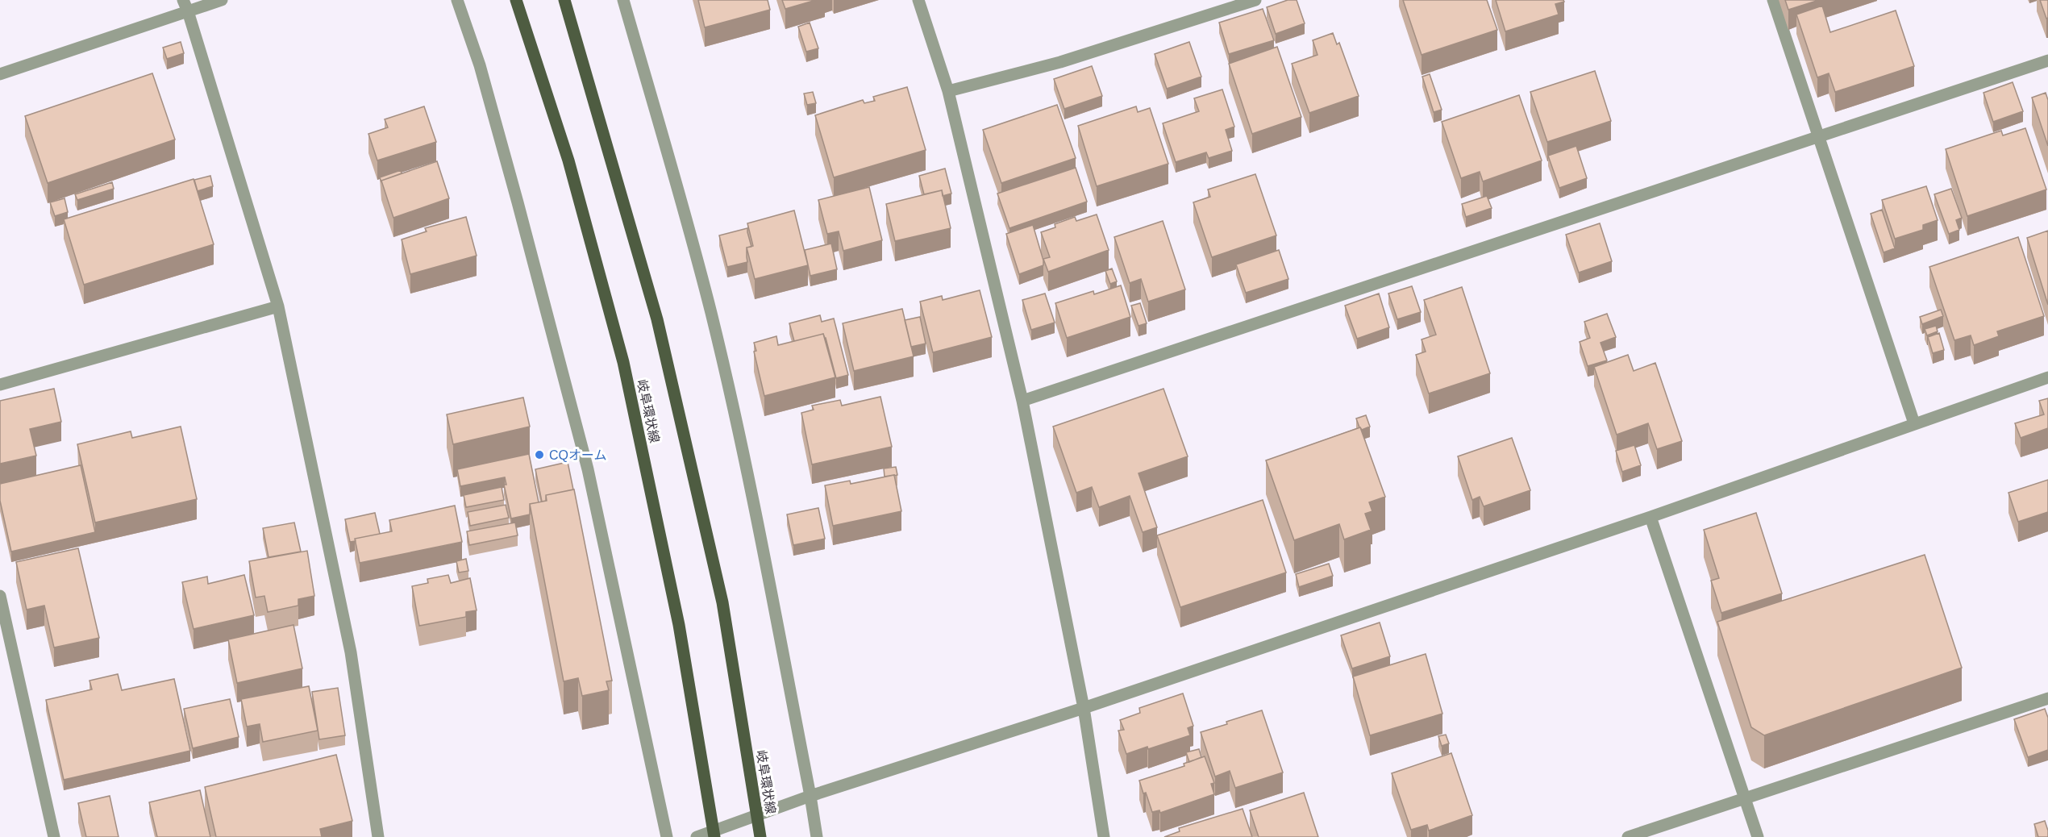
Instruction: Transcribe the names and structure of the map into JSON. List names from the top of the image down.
{
  "streets": {
    "main road": ["岐阜環状線"]
  },
  "places": ["CQオーム"]
}
